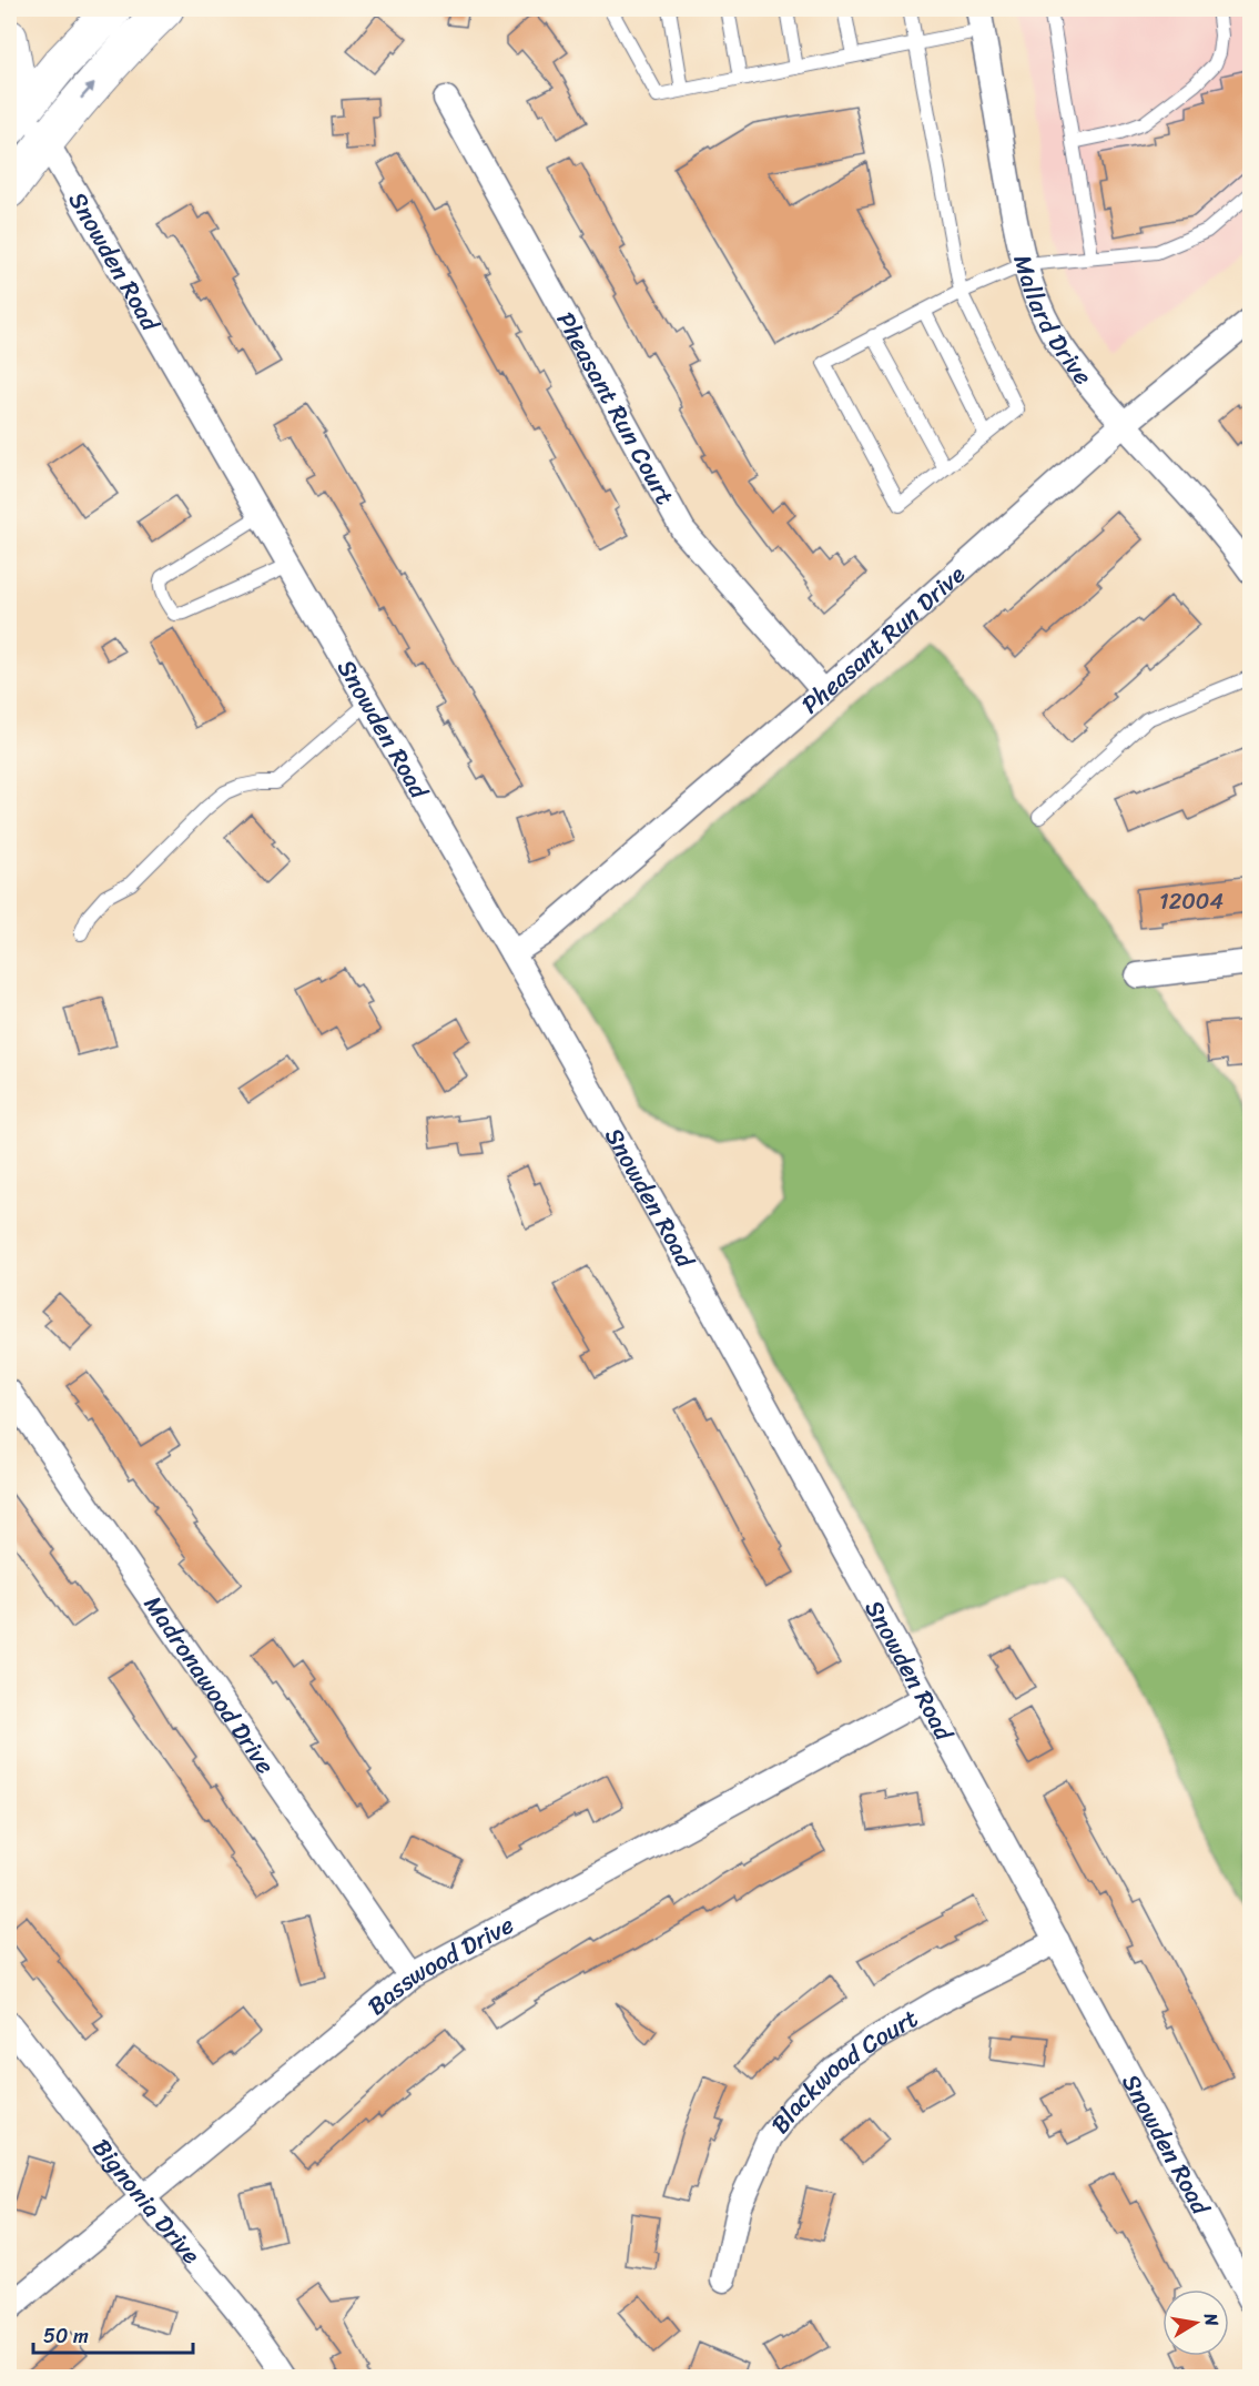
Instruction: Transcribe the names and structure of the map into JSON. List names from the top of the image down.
{
  "streets": {
    "street": [
      "Snowden Road",
      "Mallard Drive",
      "Pheasant Run Court",
      "Pheasant Run Drive",
      "Madronawood Drive",
      "Basswood Drive",
      "Blackwood Court",
      "Bignonia Drive"
    ]
  },
  "crossings": [
    ["Snowden Road", "Pheasant Run Drive"],
    ["Snowden Road", "Basswood Drive"],
    ["Snowden Road", "Blackwood Court"],
    ["Mallard Drive", "Pheasant Run Drive"],
    ["Pheasant Run Court", "Pheasant Run Drive"],
    ["Madronawood Drive", "Basswood Drive"],
    ["Basswood Drive", "Bignonia Drive"]
  ],
  "house_numbers": ["12004"],
  "scale_bar": "50 m",
  "north": "right"
}
